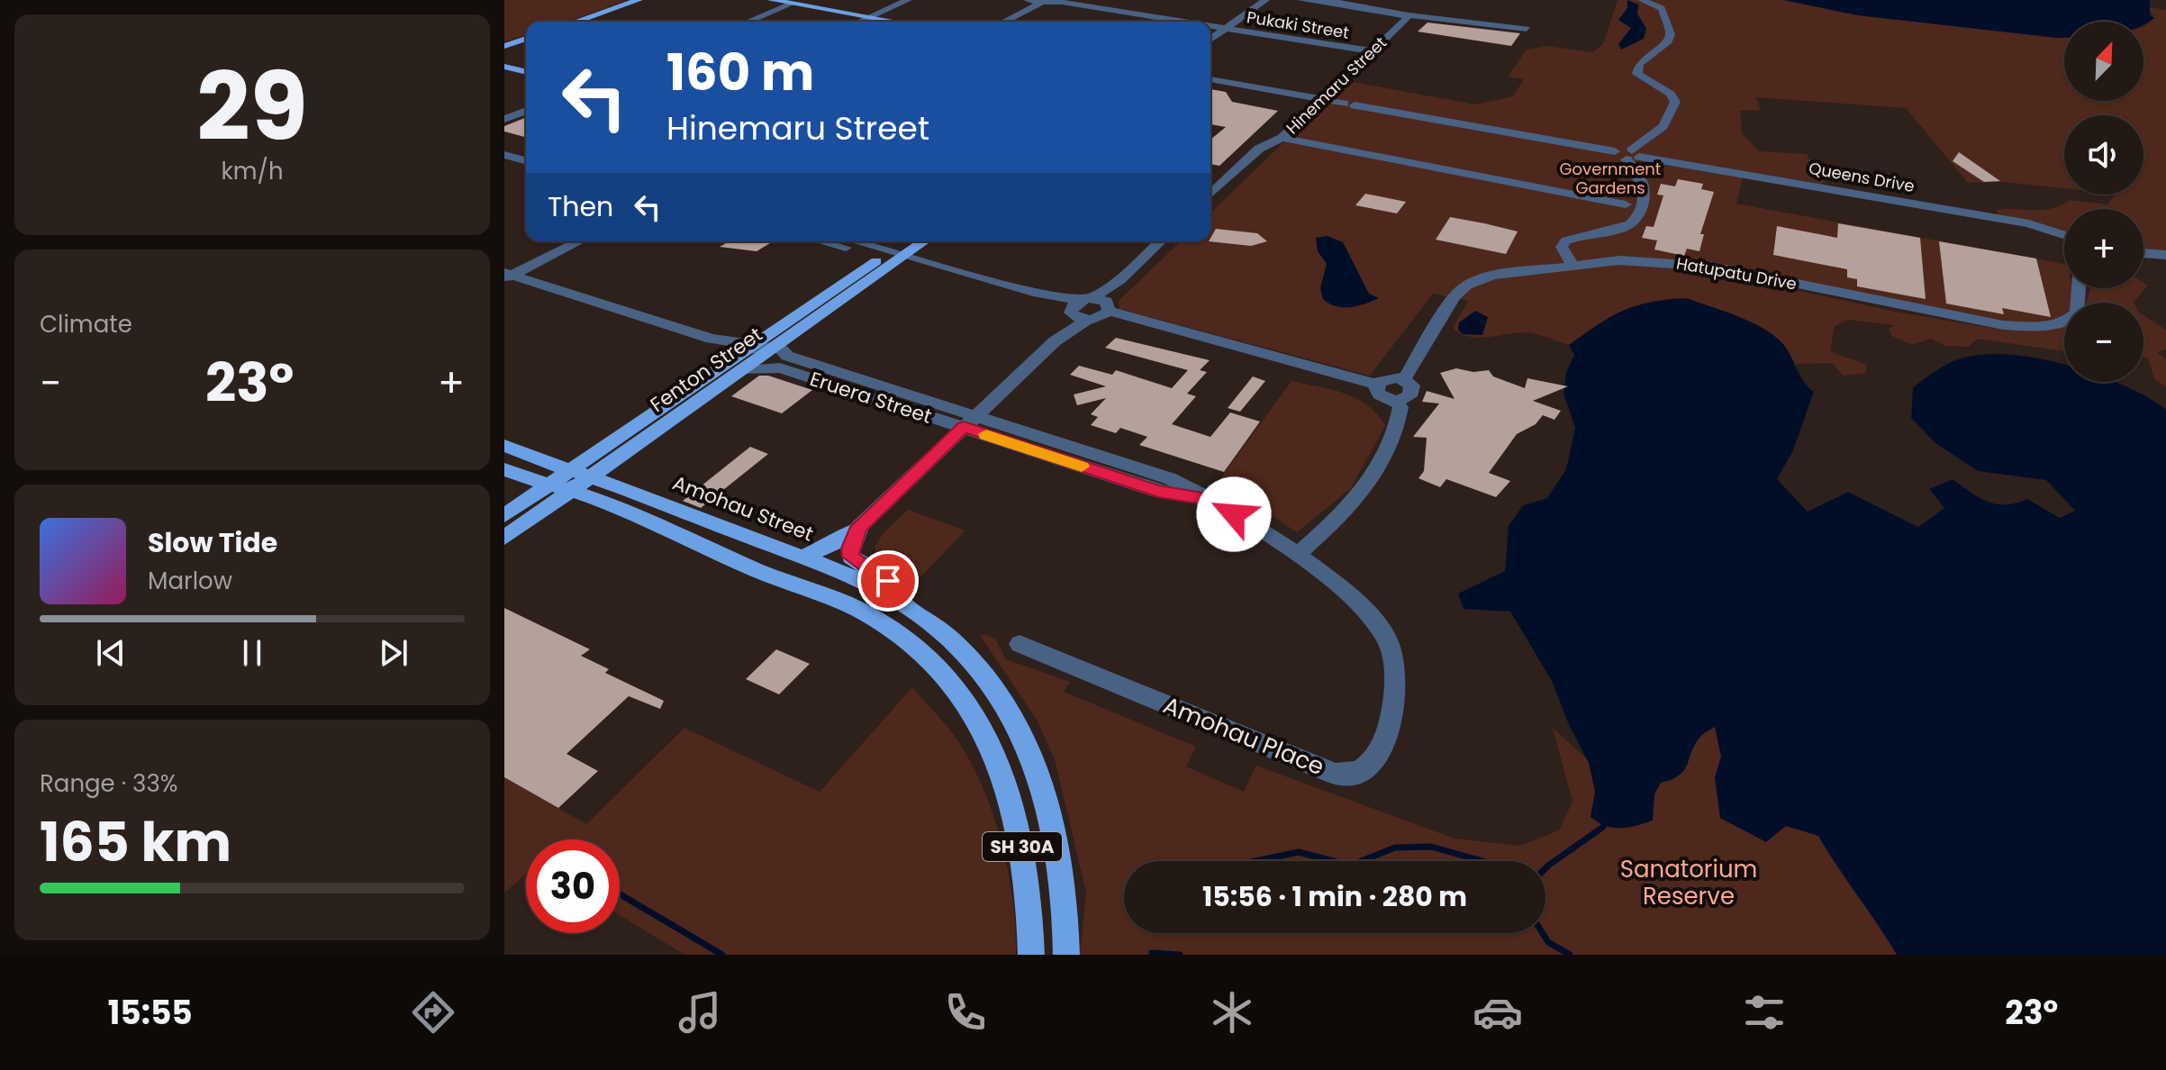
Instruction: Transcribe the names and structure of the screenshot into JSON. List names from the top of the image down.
{
  "streets": {
    "main road": ["Fenton Street", "Amohau Street", "SH 30A"],
    "street": [
      "Pukaki Street",
      "Hinemaru Street",
      "Queens Drive",
      "Hatupatu Drive",
      "Eruera Street",
      "Amohau Place"
    ]
  },
  "crossings": [
    ["Pukaki Street", "Hinemaru Street"],
    ["Hinemaru Street", "Queens Drive"],
    ["Fenton Street", "Eruera Street"],
    ["Fenton Street", "Amohau Street"],
    ["Eruera Street", "Amohau Place"]
  ],
  "parks": ["Government Gardens", "Sanatorium Reserve"],
  "north": "top right",
  "page": {
    "tile": [
      ["29", "km/h"],
      "Climate",
      ["Range · 33%", "165 km"]
    ],
    "map_buttons": ["+", "−"],
    "turn": ["160 m", "Hinemaru Street"],
    "then": "Then",
    "heat": ["−", "23°", "+"],
    "song": ["Slow Tide", "Marlow"],
    "limit": "30",
    "trip": "15:56 · 1 min · 280 m",
    "tabs": ["15:55", "23°"]
  }
}
